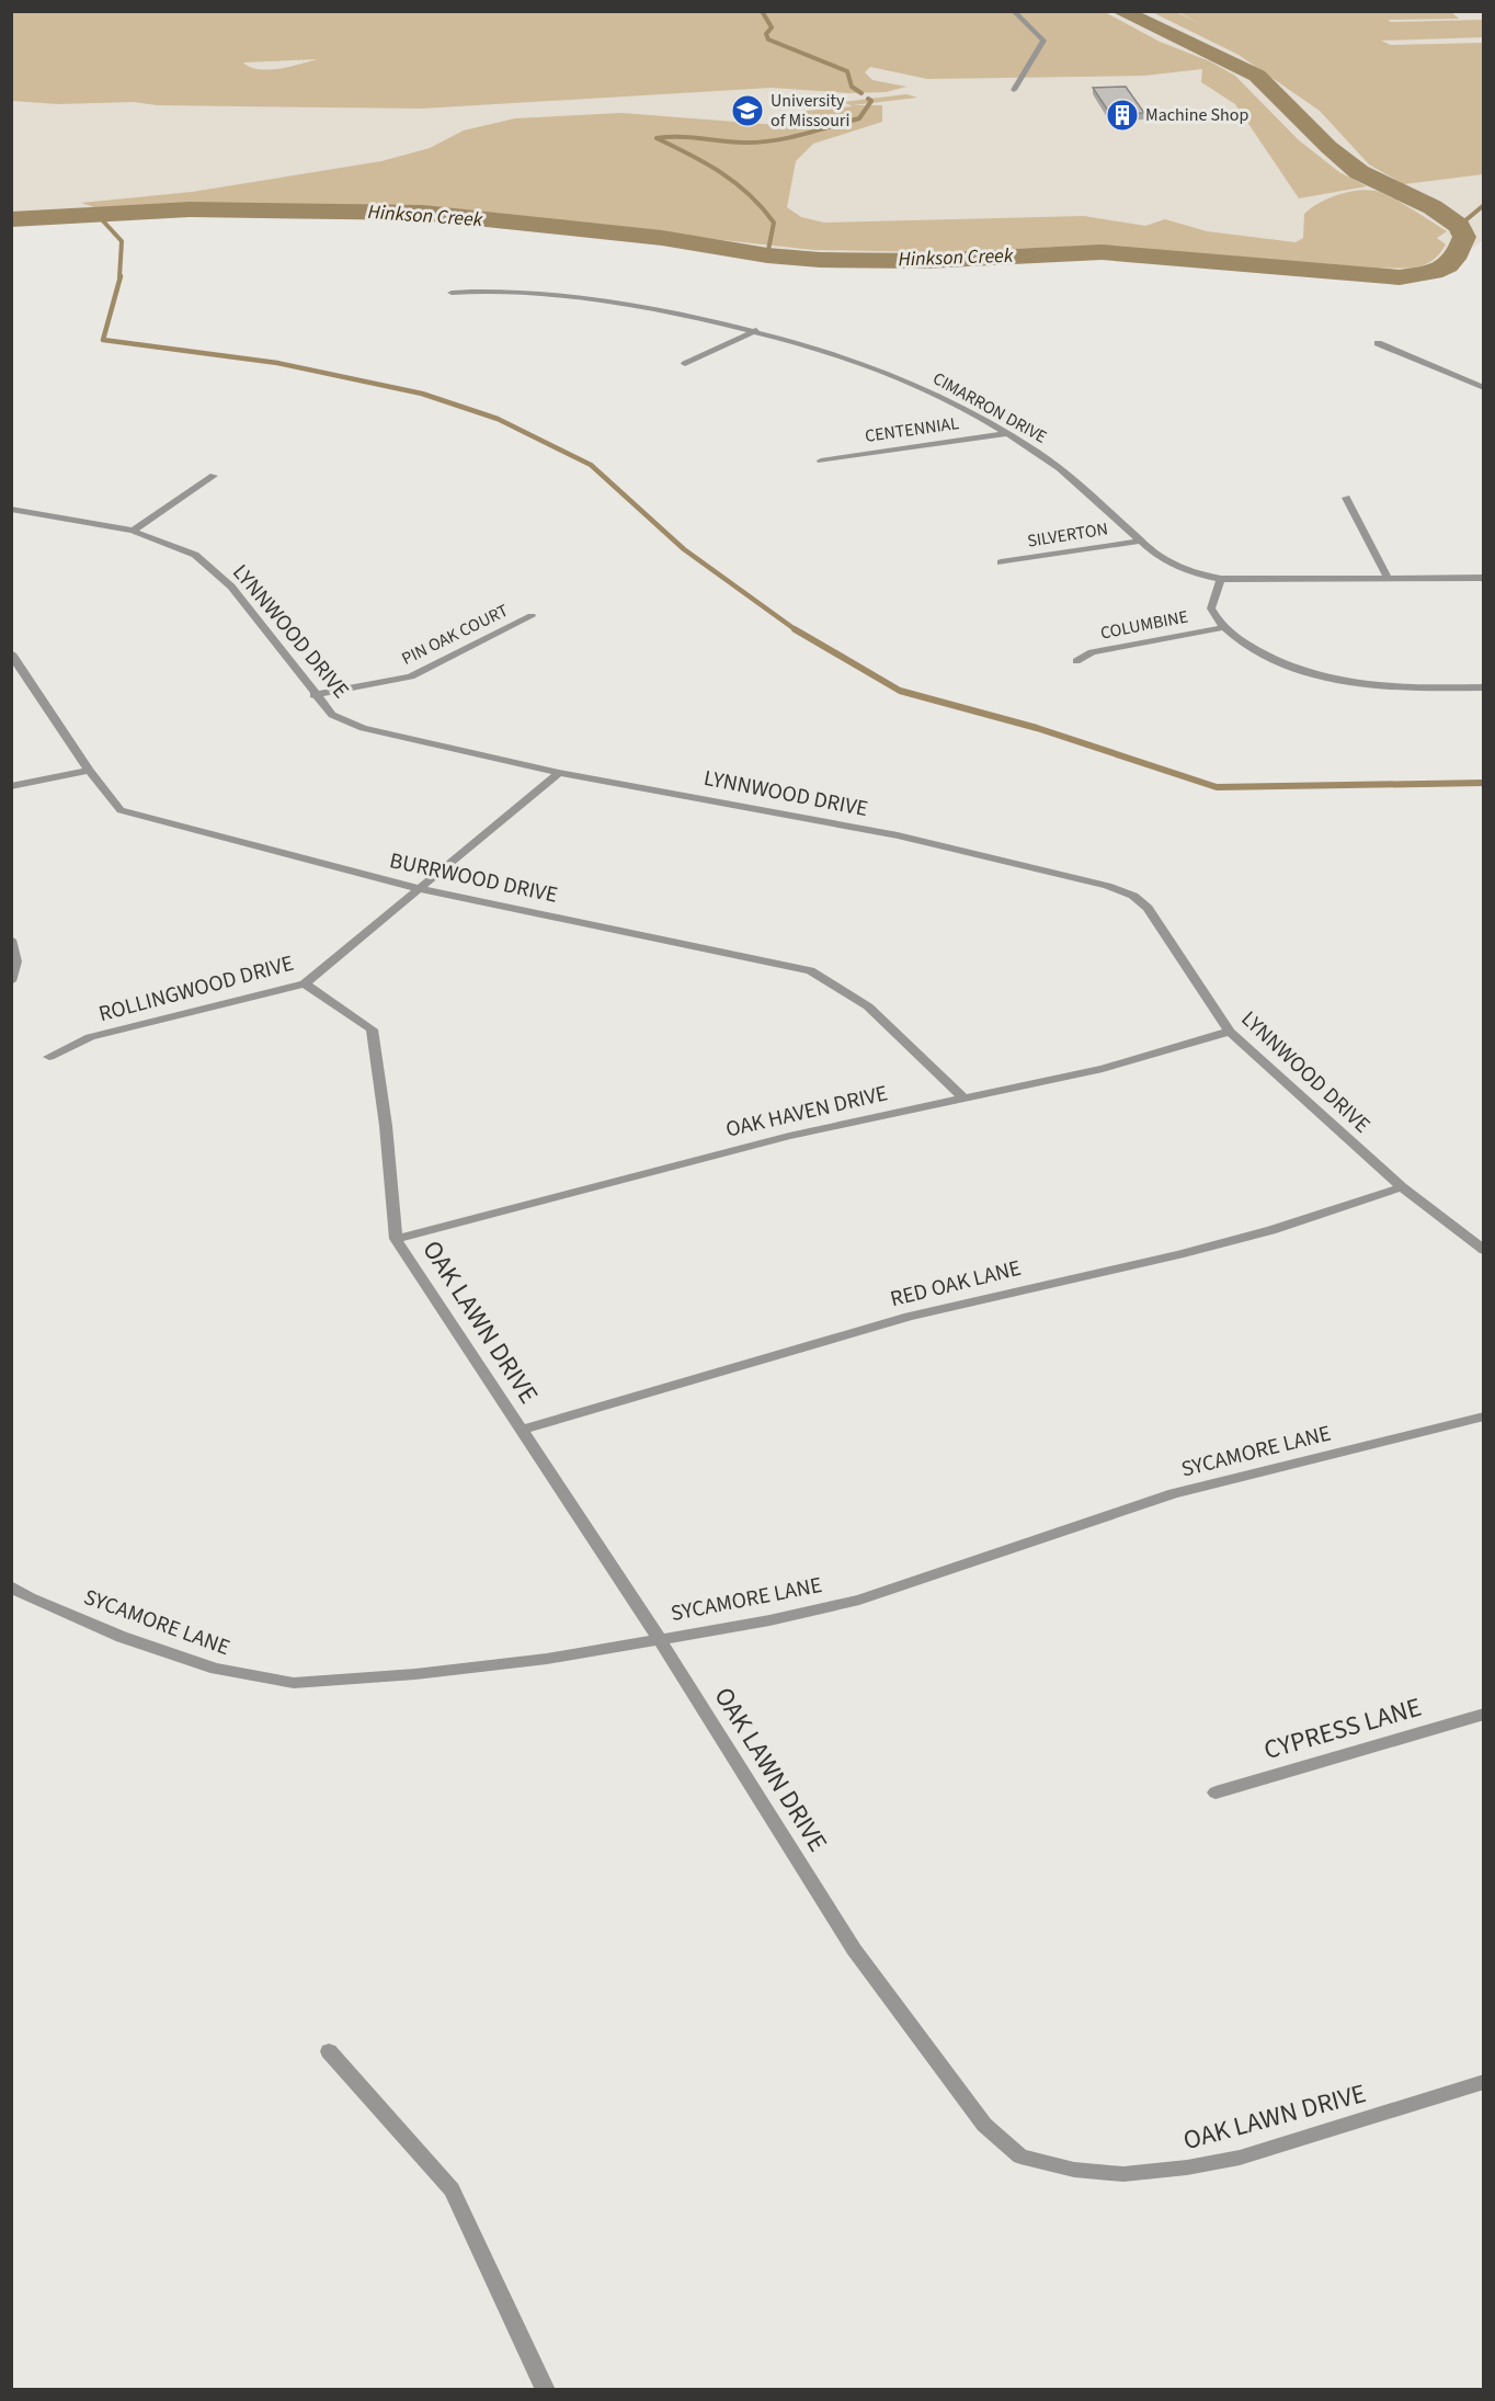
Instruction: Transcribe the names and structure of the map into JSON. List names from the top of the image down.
{
  "streets": {
    "street": [
      "CIMARRON DRIVE",
      "CENTENNIAL",
      "SILVERTON",
      "COLUMBINE",
      "LYNNWOOD DRIVE",
      "PIN OAK COURT",
      "BURRWOOD DRIVE",
      "ROLLINGWOOD DRIVE",
      "OAK HAVEN DRIVE",
      "RED OAK LANE",
      "OAK LAWN DRIVE",
      "SYCAMORE LANE",
      "CYPRESS LANE"
    ]
  },
  "crossings": [
    ["CIMARRON DRIVE", "CENTENNIAL"],
    ["CIMARRON DRIVE", "SILVERTON"],
    ["LYNNWOOD DRIVE", "PIN OAK COURT"],
    ["LYNNWOOD DRIVE", "ROLLINGWOOD DRIVE"],
    ["LYNNWOOD DRIVE", "OAK HAVEN DRIVE"],
    ["LYNNWOOD DRIVE", "RED OAK LANE"],
    ["BURRWOOD DRIVE", "ROLLINGWOOD DRIVE"],
    ["BURRWOOD DRIVE", "OAK HAVEN DRIVE"],
    ["ROLLINGWOOD DRIVE", "OAK LAWN DRIVE"],
    ["OAK HAVEN DRIVE", "OAK LAWN DRIVE"],
    ["RED OAK LANE", "OAK LAWN DRIVE"],
    ["OAK LAWN DRIVE", "SYCAMORE LANE"]
  ],
  "water": ["Hinkson Creek"],
  "places": {
    "school or university": ["University of Missouri"],
    "building": ["Machine Shop"]
  }
}
